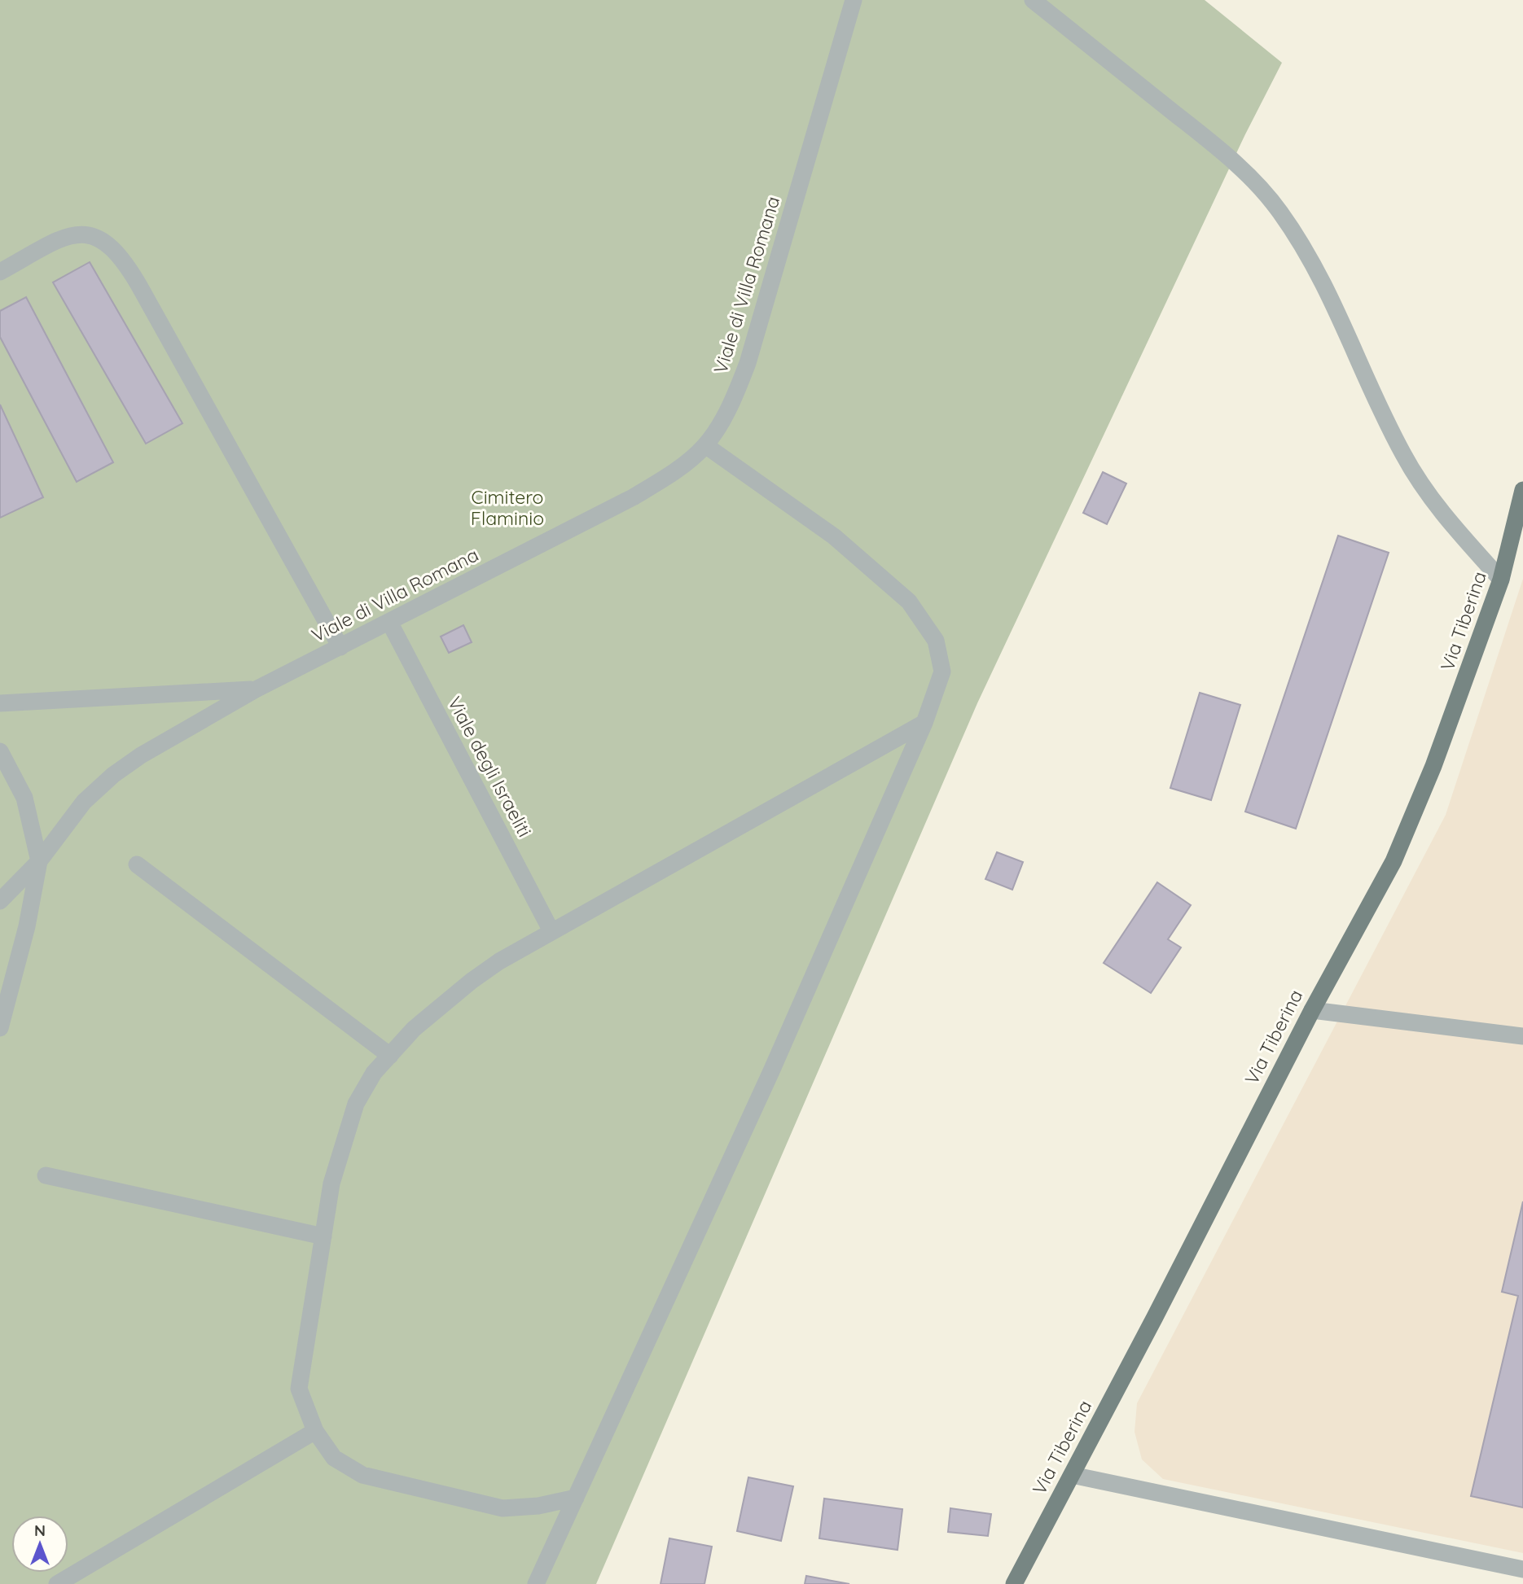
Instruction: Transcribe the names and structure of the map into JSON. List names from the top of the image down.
{
  "streets": {
    "main road": ["Via Tiberina"],
    "street": ["Viale di Villa Romana", "Viale degli Israeliti"]
  },
  "crossings": [
    ["Viale di Villa Romana", "Viale degli Israeliti"]
  ],
  "parks": ["Cimitero Flaminio"],
  "north": "top"
}
